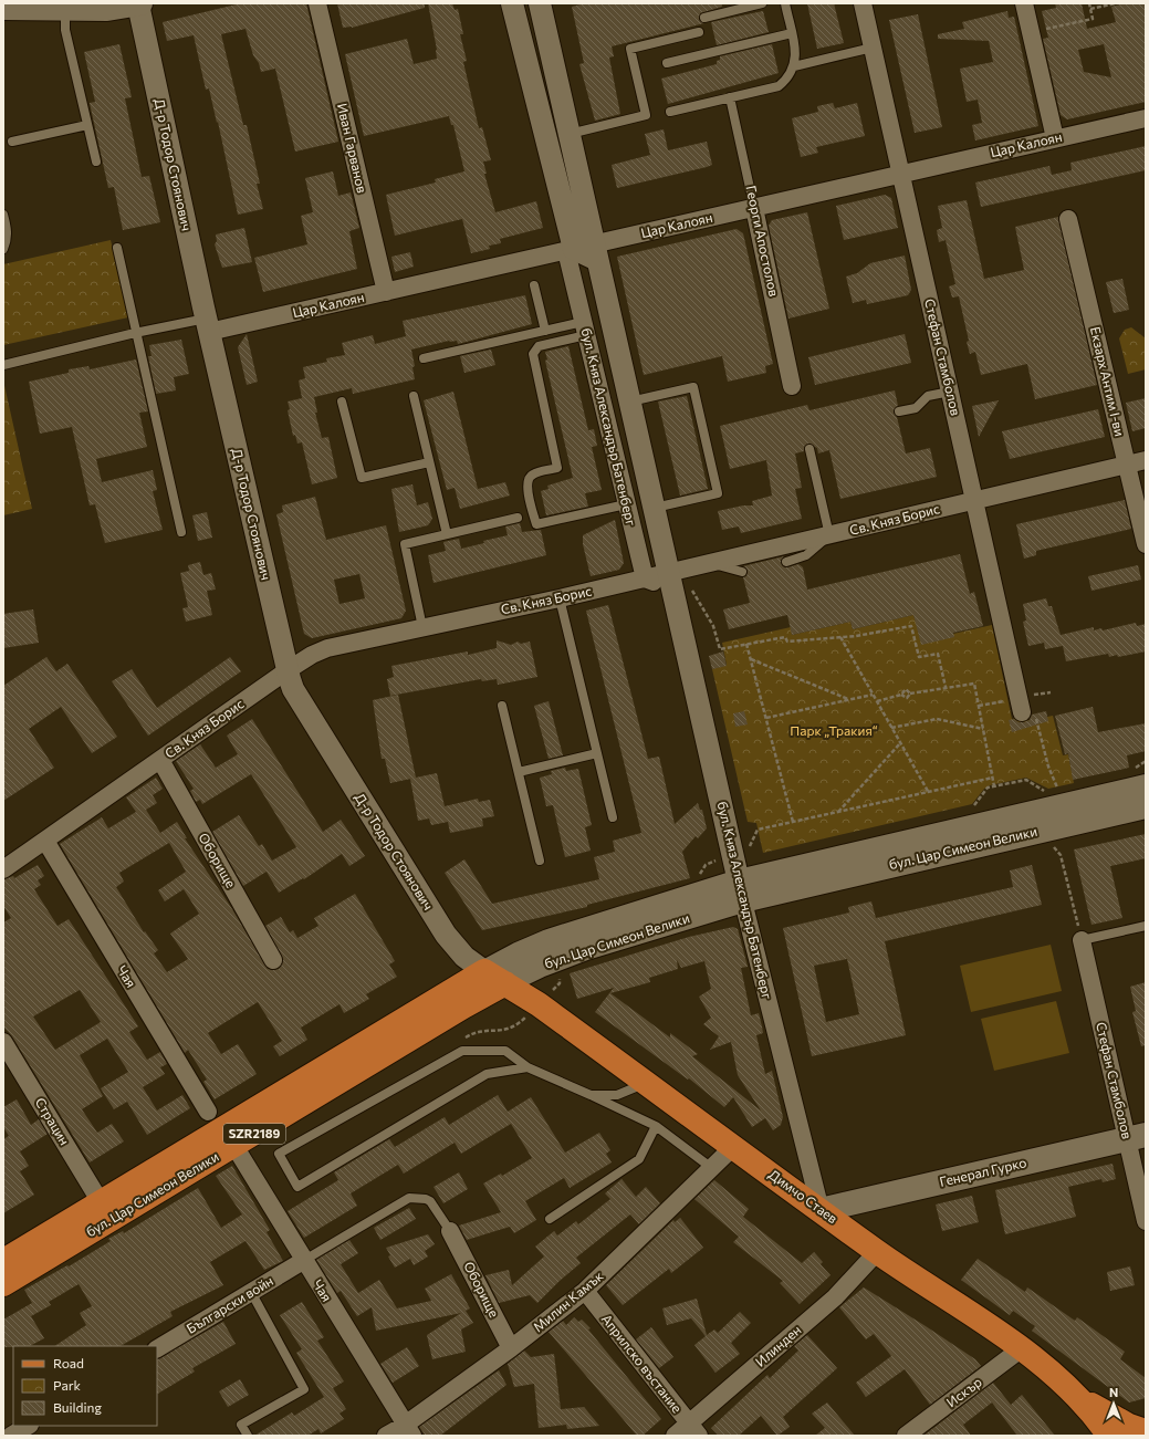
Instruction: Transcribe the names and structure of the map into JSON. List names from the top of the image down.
{
  "streets": {
    "main road": [
      "бул. Цар Симеон Велики",
      "SZR2189",
      "Генерал Гурко",
      "Димчо Стаев"
    ],
    "street": [
      "Цар Калоян",
      "Иван Гарванов",
      "Д-р Тодор Стоянович",
      "Георги Апостолов",
      "Стефан Стамболов",
      "Екзарх Антим I-ви",
      "бул. Княз Александър Батенберг",
      "Св. Княз Борис",
      "Оборище",
      "Чая",
      "Страцин",
      "Милин Камък",
      "Български войн",
      "Илинден",
      "Априлско въстание",
      "Искър"
    ]
  },
  "crossings": [
    ["Цар Калоян", "Иван Гарванов"],
    ["Цар Калоян", "Д-р Тодор Стоянович"],
    ["Цар Калоян", "Георги Апостолов"],
    ["Цар Калоян", "Стефан Стамболов"],
    ["Цар Калоян", "бул. Княз Александър Батенберг"],
    ["Д-р Тодор Стоянович", "Св. Княз Борис"],
    ["Д-р Тодор Стоянович", "бул. Цар Симеон Велики"],
    ["Д-р Тодор Стоянович", "Димчо Стаев"],
    ["Стефан Стамболов", "Св. Княз Борис"],
    ["Стефан Стамболов", "Генерал Гурко"],
    ["Екзарх Антим I-ви", "Св. Княз Борис"],
    ["бул. Княз Александър Батенберг", "Св. Княз Борис"],
    ["бул. Княз Александър Батенберг", "бул. Цар Симеон Велики"],
    ["бул. Княз Александър Батенберг", "Генерал Гурко"],
    ["бул. Княз Александър Батенберг", "Димчо Стаев"],
    ["Св. Княз Борис", "Оборище"],
    ["Св. Княз Борис", "Чая"],
    ["бул. Цар Симеон Велики", "Чая"],
    ["бул. Цар Симеон Велики", "Страцин"],
    ["бул. Цар Симеон Велики", "Димчо Стаев"],
    ["Оборище", "Милин Камък"],
    ["Чая", "Милин Камък"],
    ["Чая", "Български войн"],
    ["Генерал Гурко", "Димчо Стаев"],
    ["Димчо Стаев", "Милин Камък"],
    ["Димчо Стаев", "Илинден"],
    ["Димчо Стаев", "Искър"],
    ["Милин Камък", "Априлско въстание"],
    ["Илинден", "Априлско въстание"]
  ],
  "parks": ["Парк „Тракия“"],
  "legend": ["Road", "Park", "Building"],
  "north": "top"
}
